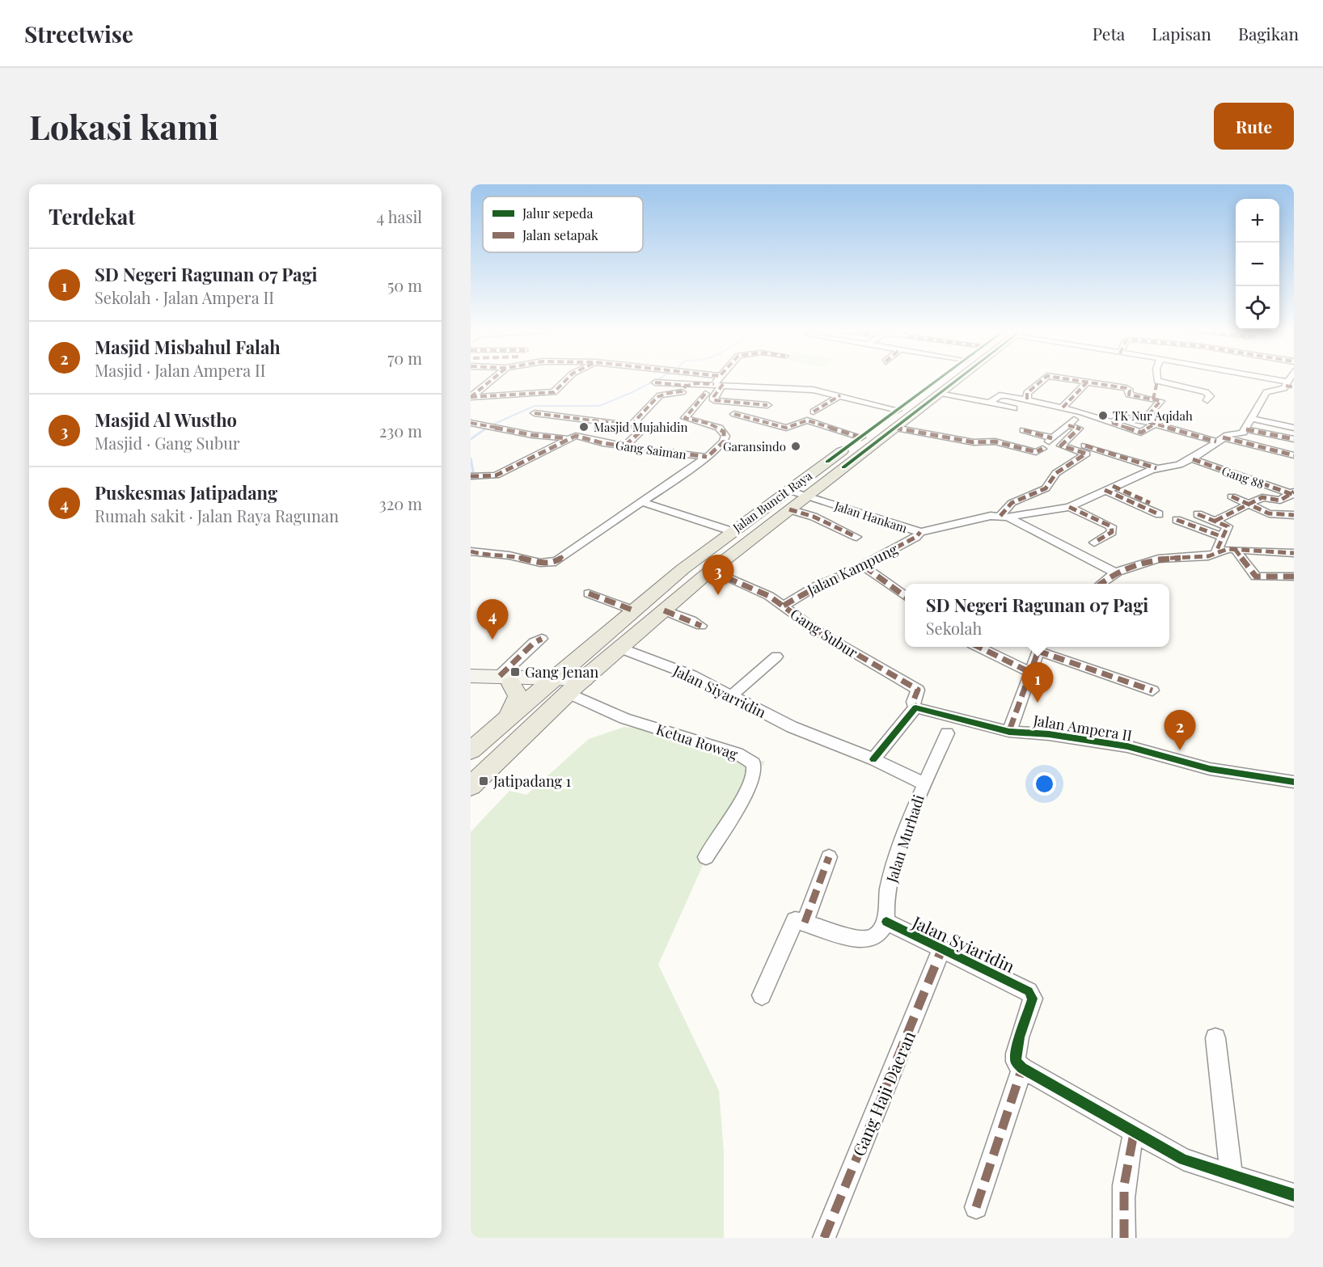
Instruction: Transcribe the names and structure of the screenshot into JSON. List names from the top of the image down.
{
  "streets": {
    "main road": ["Jalan Buncit Raya"],
    "street": [
      "Gang Saiman",
      "Gang 88",
      "Jalan Hankam",
      "Jalan Kampung",
      "Gang Subur",
      "Jalan Siyarridin",
      "Jalan Ampera II",
      "Ketua Rowag",
      "Jalan Murhadi",
      "Jalan Syiaridin",
      "Gang Haji Daeran"
    ]
  },
  "crossings": [
    ["Jalan Buncit Raya", "Jalan Hankam"],
    ["Jalan Buncit Raya", "Gang Subur"],
    ["Jalan Buncit Raya", "Jalan Siyarridin"],
    ["Jalan Buncit Raya", "Ketua Rowag"],
    ["Jalan Hankam", "Jalan Kampung"],
    ["Jalan Kampung", "Gang Subur"],
    ["Jalan Siyarridin", "Jalan Murhadi"],
    ["Jalan Murhadi", "Jalan Syiaridin"],
    ["Jalan Syiaridin", "Gang Haji Daeran"]
  ],
  "places": {
    "other": ["TK Nur Aqidah", "Masjid Mujahidin", "Garansindo"],
    "transit": ["Gang Jenan", "Jatipadang 1"]
  },
  "legend": ["Jalur sepeda", "Jalan setapak"],
  "page": {
    "header": "Streetwise",
    "nav": ["Peta", "Lapisan", "Bagikan"],
    "buttons": "Rute",
    "title": "Lokasi kami",
    "heading": ["Terdekat", "4 hasil"],
    "map_buttons": ["+", "−"],
    "list": [
      {
        "mark": "1",
        "name": "SD Negeri Ragunan 07 Pagi",
        "note": "Sekolah · Jalan Ampera II",
        "value": "50 m"
      },
      {
        "mark": "2",
        "name": "Masjid Misbahul Falah",
        "note": "Masjid · Jalan Ampera II",
        "value": "70 m"
      },
      {
        "mark": "3",
        "name": "Masjid Al Wustho",
        "note": "Masjid · Gang Subur",
        "value": "230 m"
      },
      {
        "mark": "4",
        "name": "Puskesmas Jatipadang",
        "note": "Rumah sakit · Jalan Raya Ragunan",
        "value": "320 m"
      }
    ],
    "pins": [
      "3",
      "4",
      "1",
      "2"
    ],
    "popup": ["SD Negeri Ragunan 07 Pagi", "Sekolah"]
  }
}
